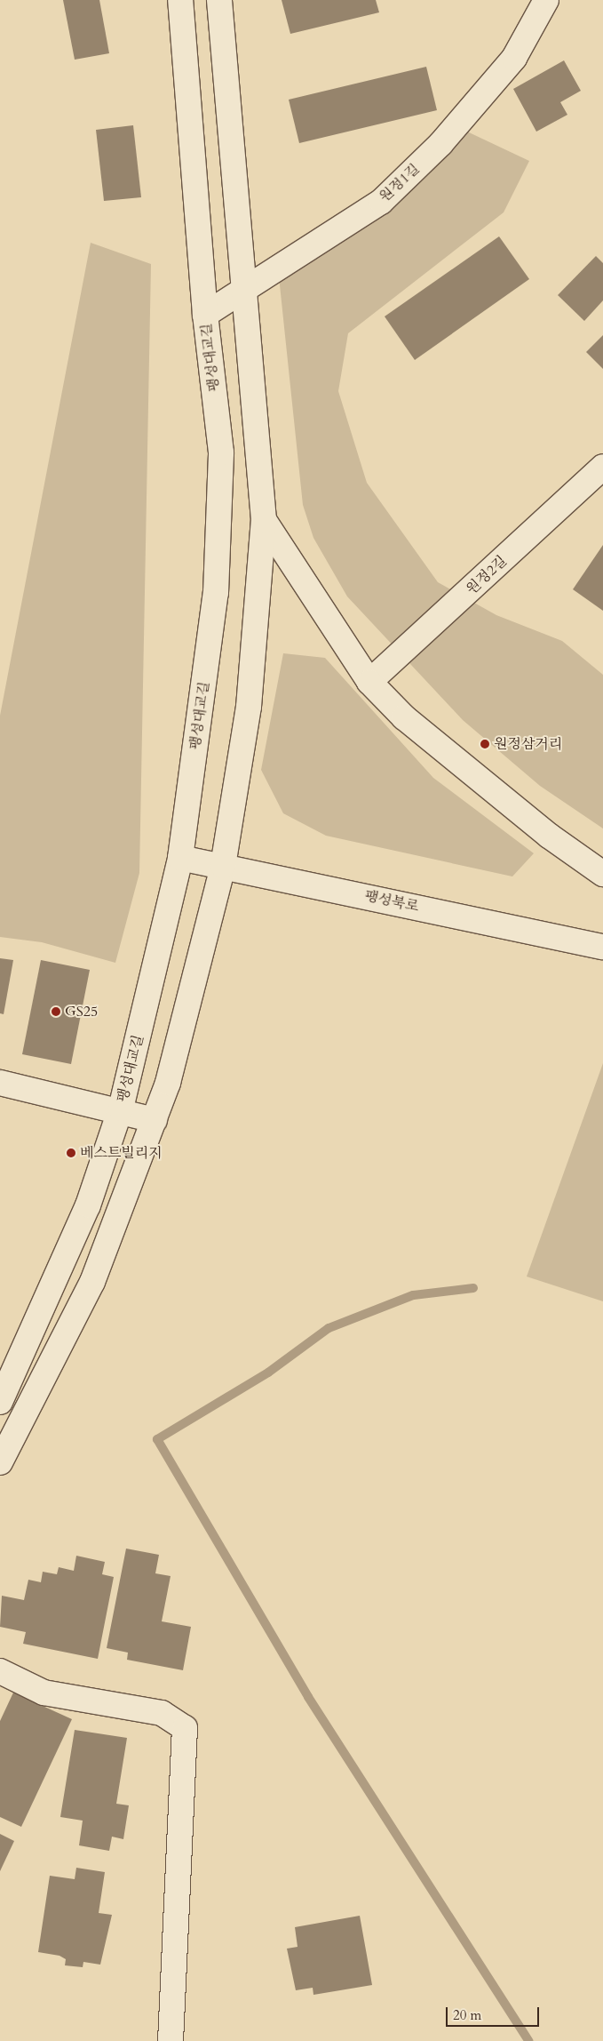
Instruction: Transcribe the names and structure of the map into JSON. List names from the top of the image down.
{
  "streets": {
    "main road": [
      "원정1길",
      "팽성대교길",
      "원정2길",
      "팽성북로"
    ]
  },
  "crossings": [
    ["원정1길", "팽성대교길"],
    ["팽성대교길", "팽성북로"]
  ],
  "places": ["원정삼거리", "GS25", "베스트빌리지"],
  "scale_bar": "20 m"
}
